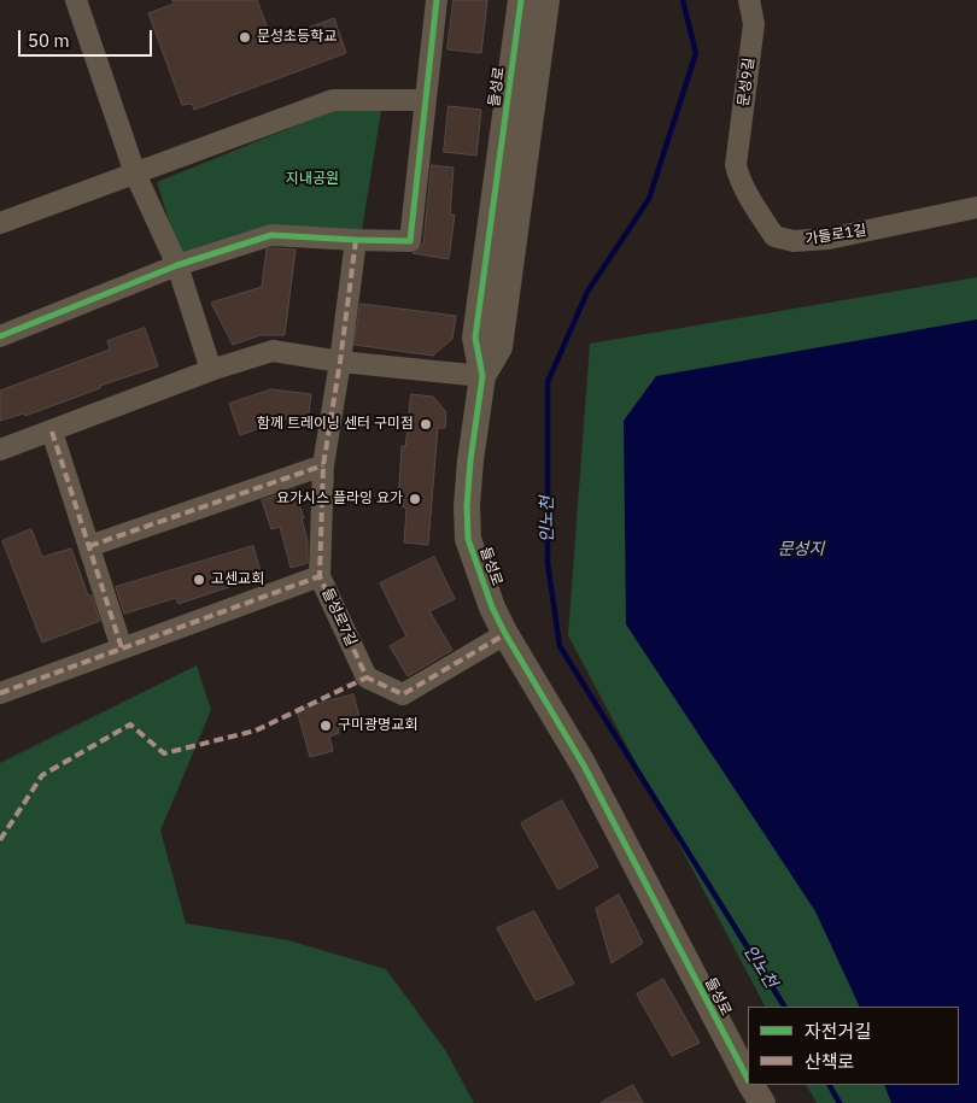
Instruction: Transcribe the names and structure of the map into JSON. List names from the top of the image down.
{
  "streets": {
    "street": [
      "문성9길",
      "들성로",
      "가들로1길",
      "들성로7길"
    ]
  },
  "crossings": [
    ["문성9길", "가들로1길"],
    ["들성로", "들성로7길"]
  ],
  "water": ["인노천", "문성지"],
  "parks": ["지내공원"],
  "places": [
    "문성초등학교",
    "함께 트레이닝 센터 구미점",
    "요가시스 플라잉 요가",
    "고센교회",
    "구미광명교회"
  ],
  "legend": ["자전거길", "산책로"],
  "scale_bar": "50 m"
}
